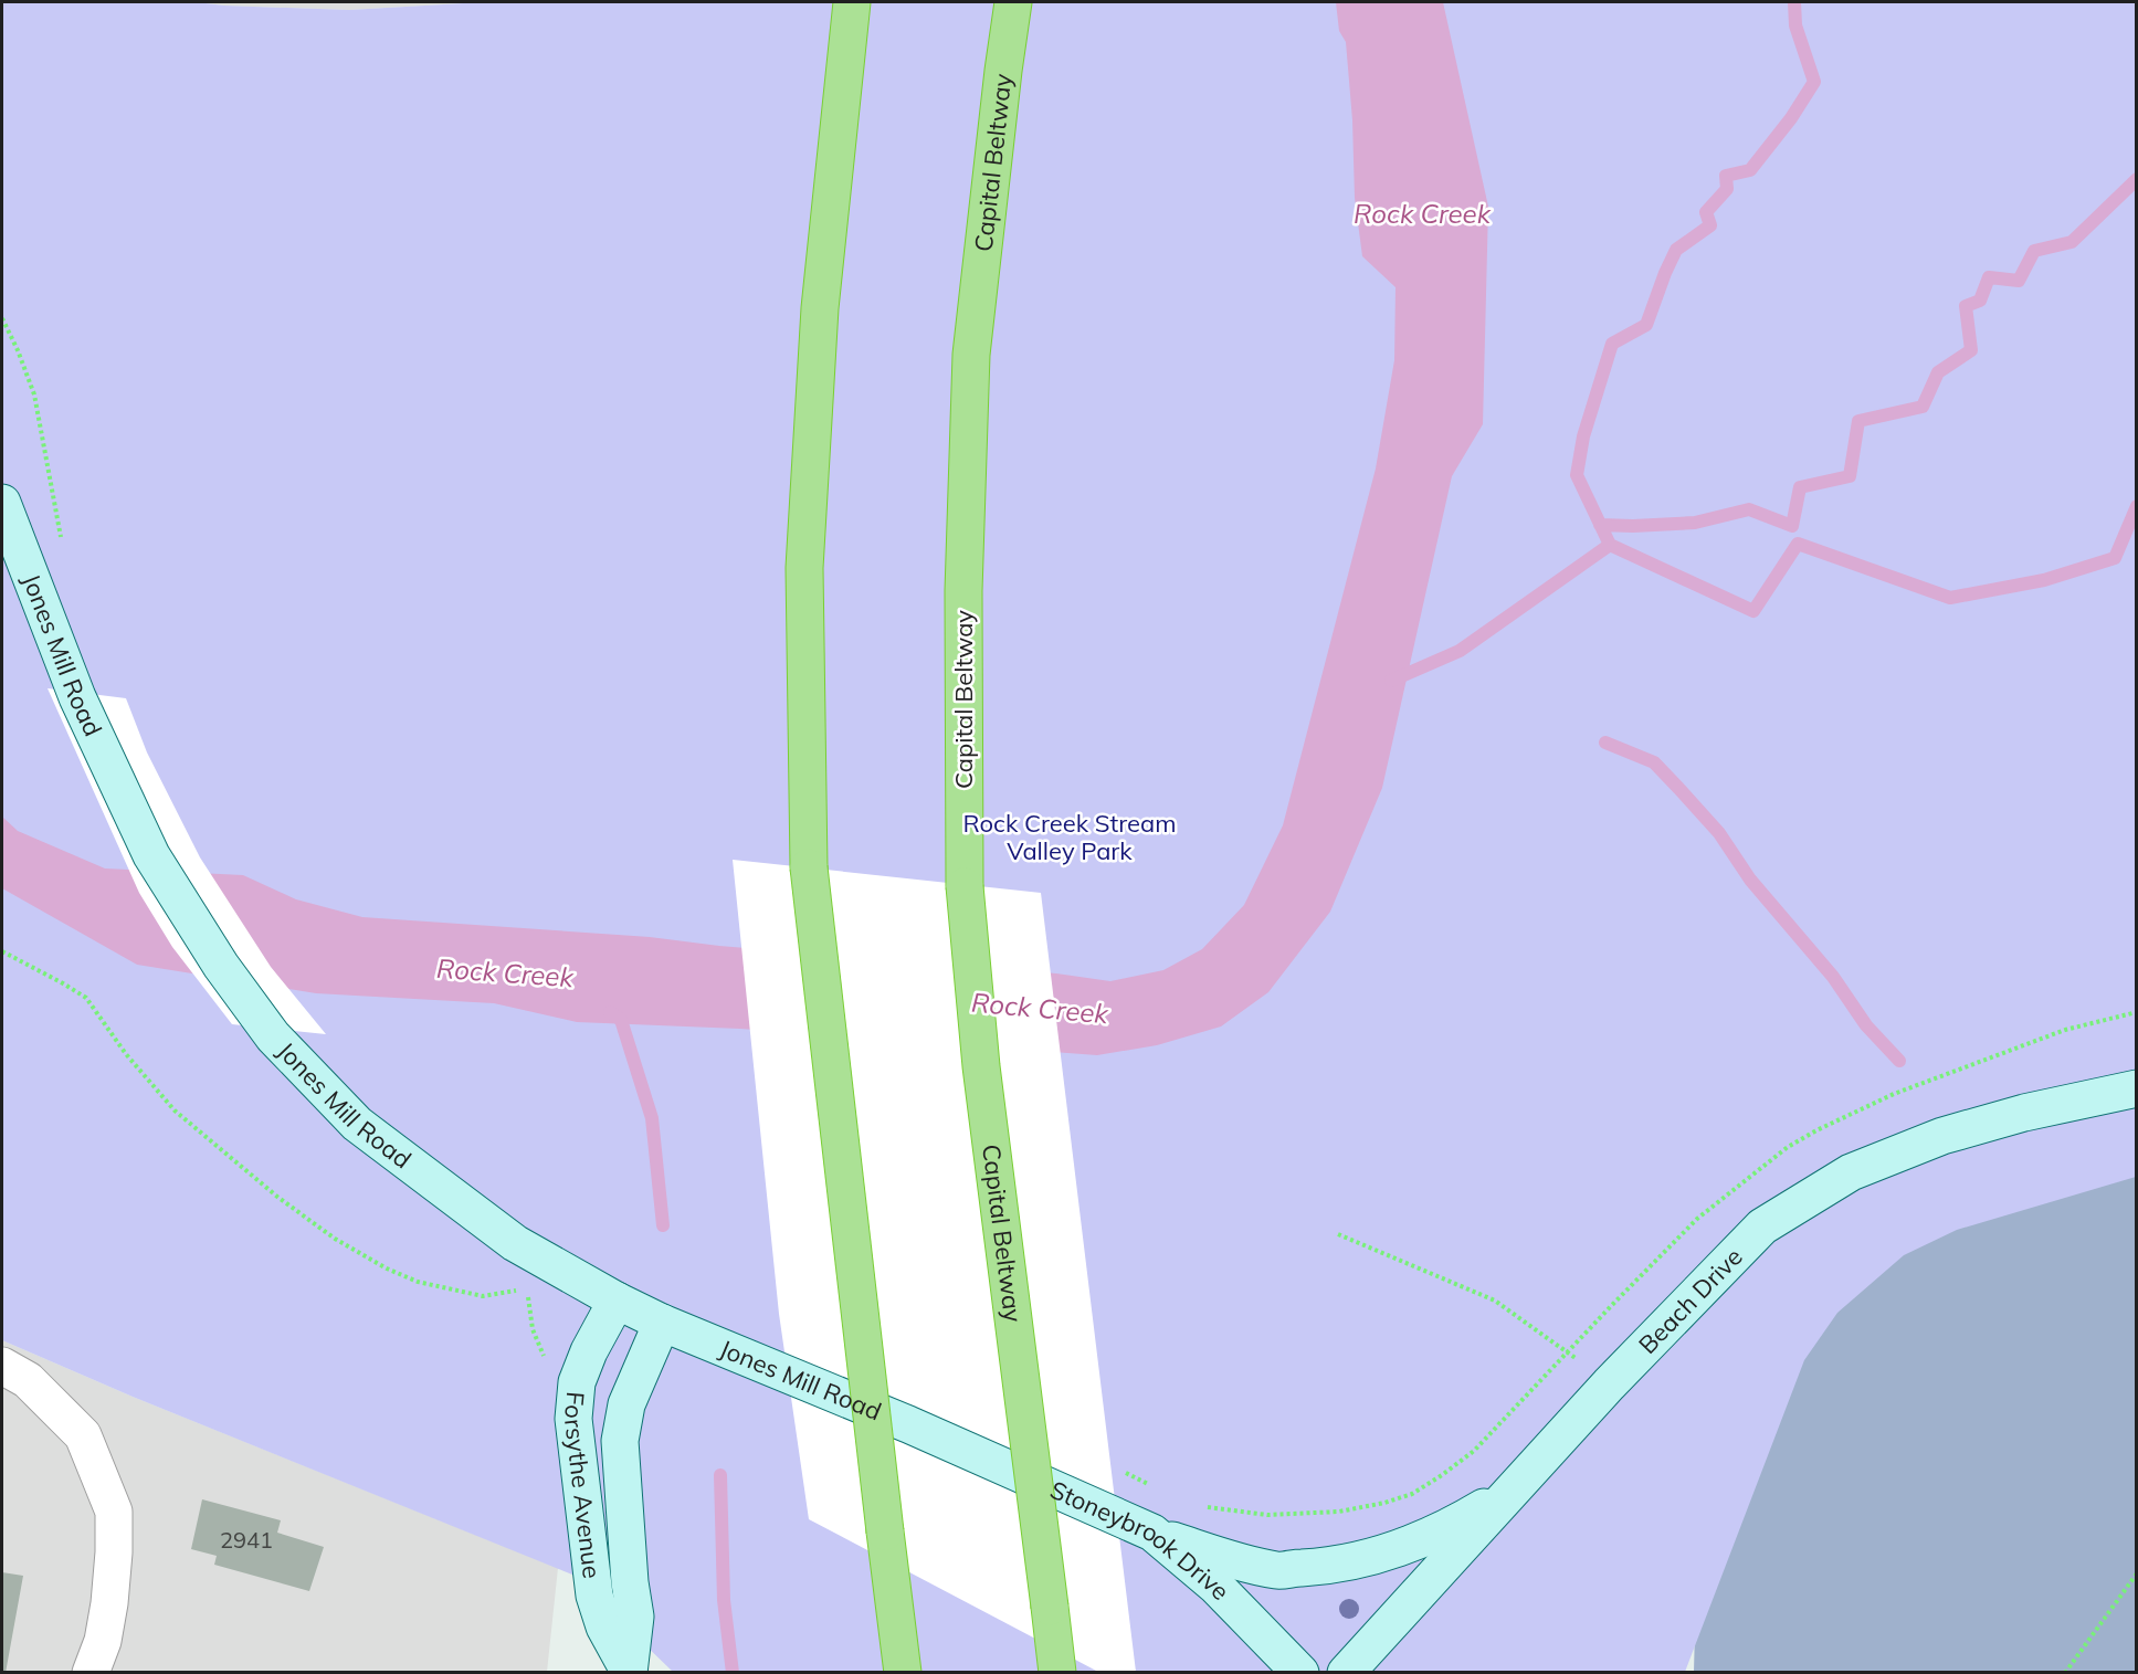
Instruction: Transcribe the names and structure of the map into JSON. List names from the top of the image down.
{
  "streets": {
    "highway": ["Capital Beltway"],
    "street": [
      "Jones Mill Road",
      "Beach Drive",
      "Forsythe Avenue",
      "Stoneybrook Drive"
    ]
  },
  "crossings": [
    ["Jones Mill Road", "Forsythe Avenue"],
    ["Jones Mill Road", "Stoneybrook Drive"]
  ],
  "water": ["Rock Creek"],
  "parks": ["Rock Creek Stream Valley Park"],
  "house_numbers": ["2941"]
}
